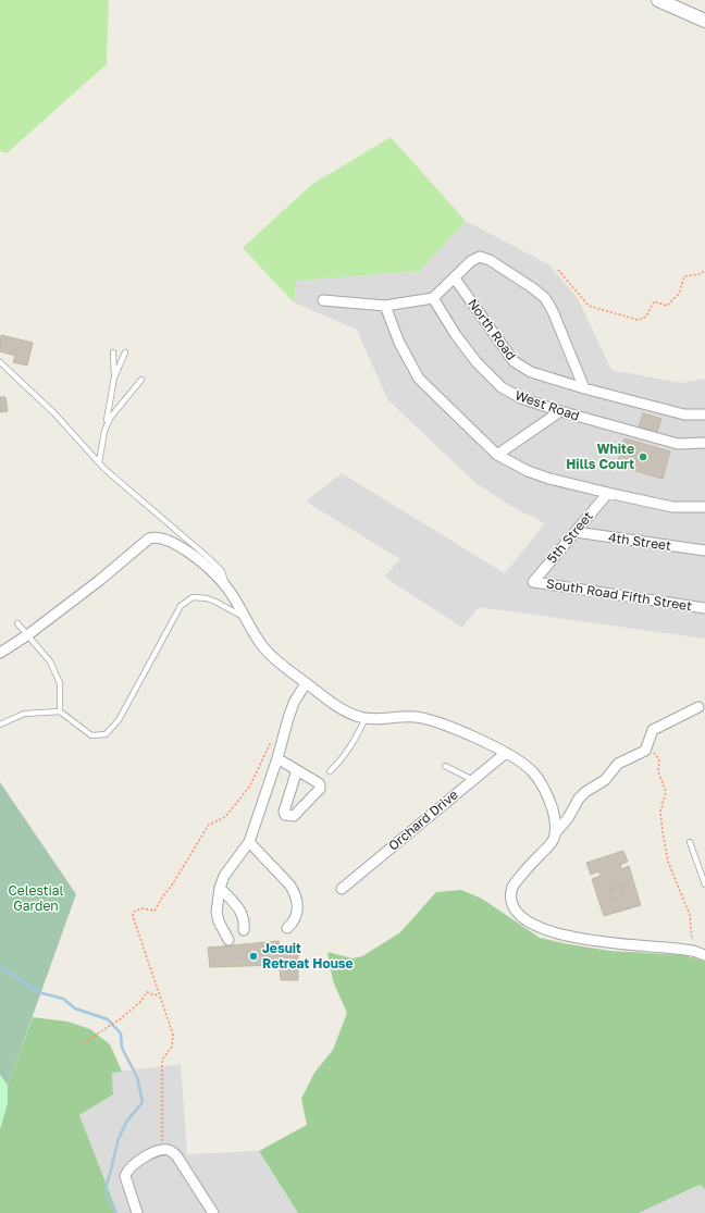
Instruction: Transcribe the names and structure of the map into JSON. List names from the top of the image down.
{
  "streets": {
    "street": [
      "North Road",
      "West Road",
      "5th Street",
      "4th Street",
      "South Road Fifth Street",
      "Orchard Drive"
    ]
  },
  "crossings": [
    ["5th Street", "4th Street"],
    ["5th Street", "South Road Fifth Street"]
  ],
  "parks": ["Celestial Garden"],
  "places": ["White Hills Court", "Jesuit Retreat House"]
}
